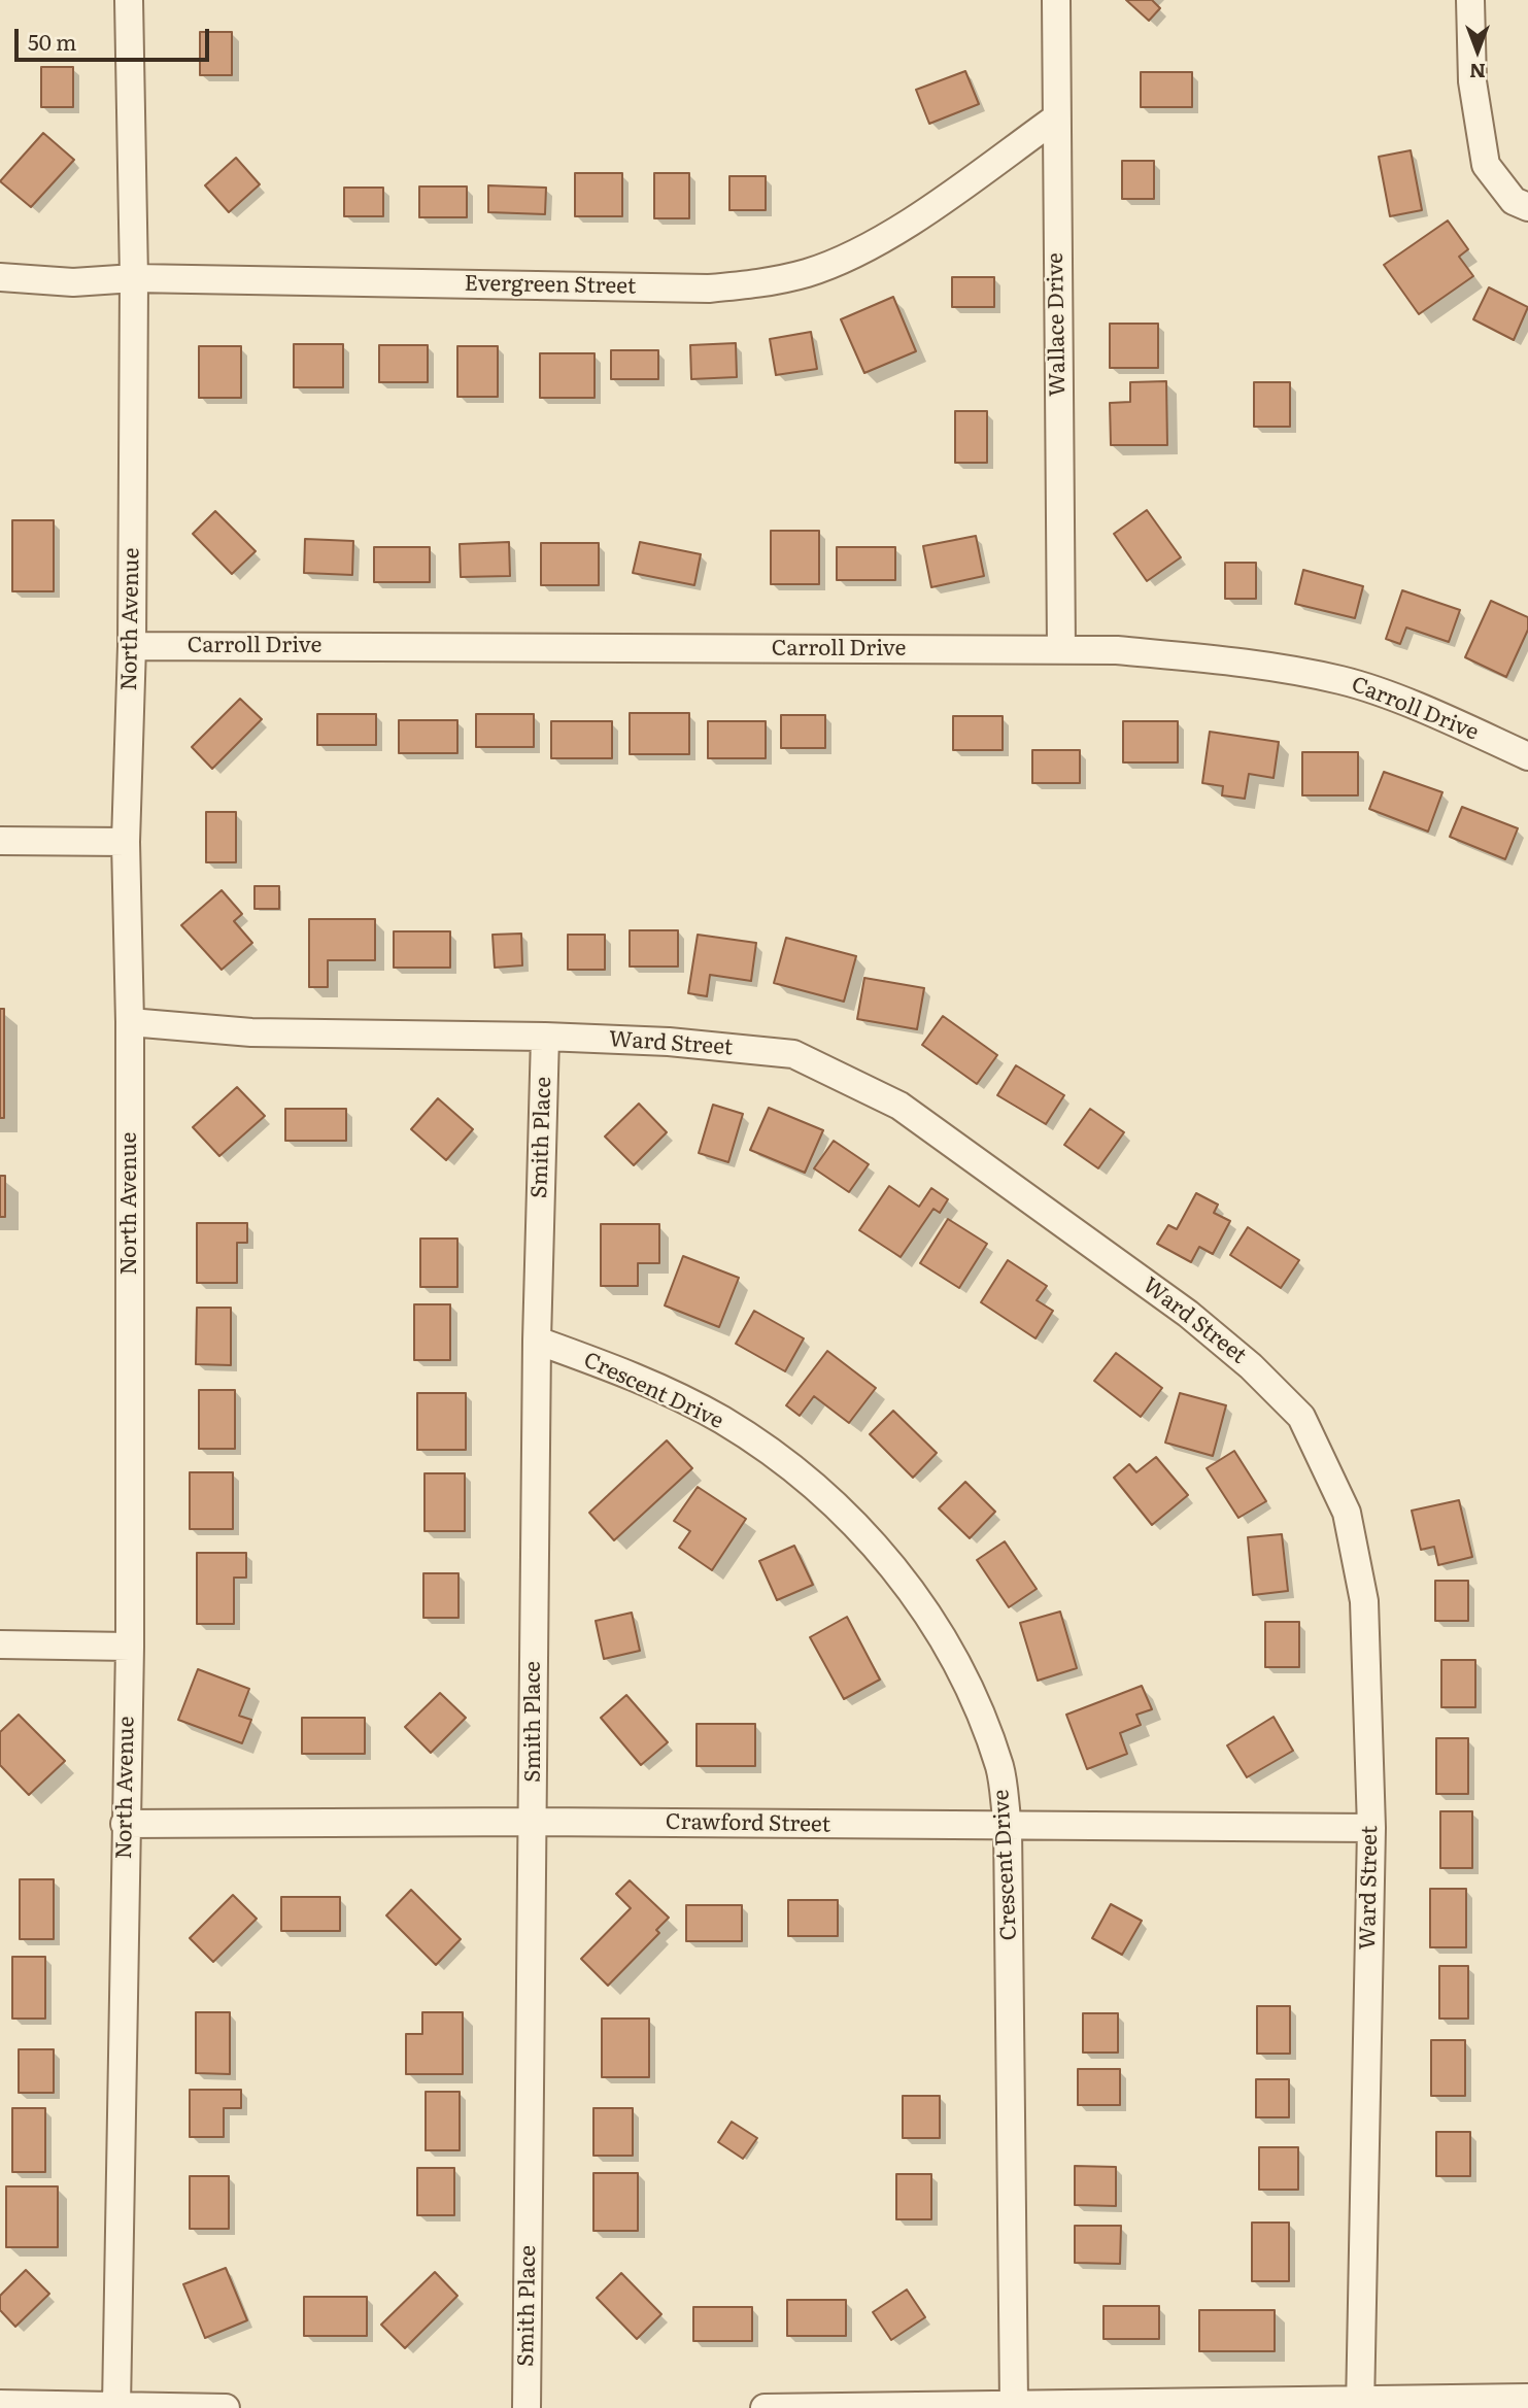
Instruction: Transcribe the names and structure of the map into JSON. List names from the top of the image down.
{
  "streets": {
    "street": [
      "Evergreen Street",
      "Wallace Drive",
      "North Avenue",
      "Carroll Drive",
      "Ward Street",
      "Smith Place",
      "Crescent Drive",
      "Crawford Street"
    ]
  },
  "crossings": [
    ["Evergreen Street", "Wallace Drive"],
    ["Evergreen Street", "North Avenue"],
    ["Wallace Drive", "Carroll Drive"],
    ["North Avenue", "Carroll Drive"],
    ["North Avenue", "Ward Street"],
    ["North Avenue", "Crawford Street"],
    ["Ward Street", "Smith Place"],
    ["Ward Street", "Crawford Street"],
    ["Smith Place", "Crescent Drive"],
    ["Smith Place", "Crawford Street"],
    ["Crescent Drive", "Crawford Street"]
  ],
  "scale_bar": "50 m",
  "north": "bottom"
}
